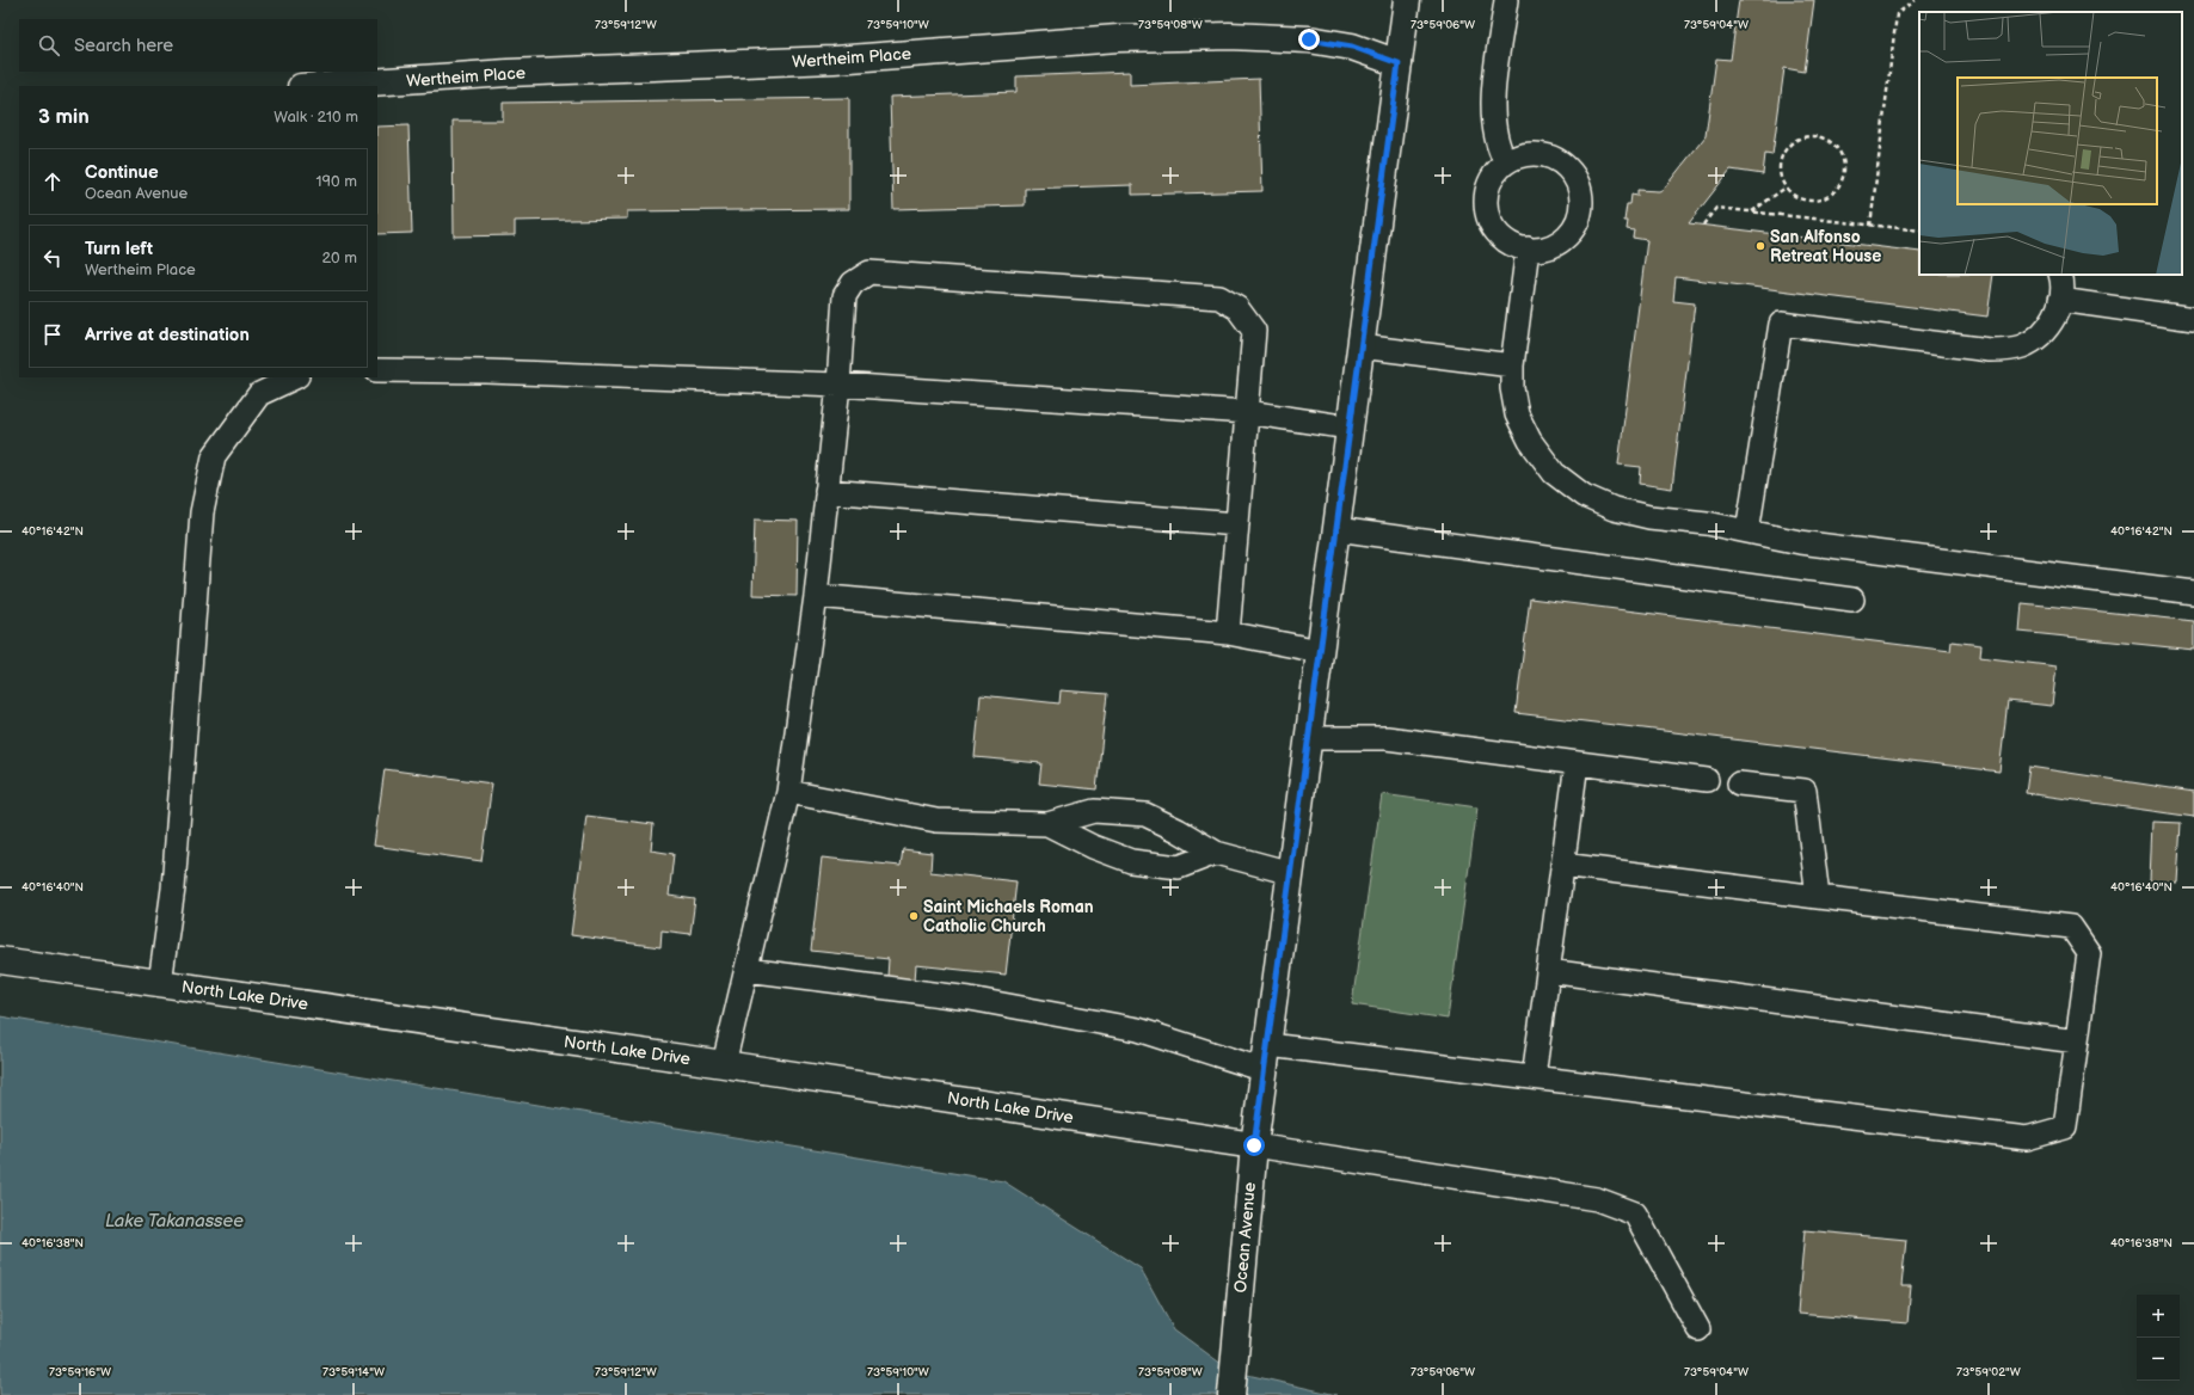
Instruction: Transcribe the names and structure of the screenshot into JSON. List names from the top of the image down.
{
  "streets": {
    "street": ["Wertheim Place", "North Lake Drive", "Ocean Avenue"]
  },
  "crossings": [
    ["Wertheim Place", "Ocean Avenue"],
    ["North Lake Drive", "Ocean Avenue"]
  ],
  "water": ["Lake Takanassee"],
  "places": ["San Alfonso Retreat House", "Saint Michaels Roman Catholic Church"],
  "page": {
    "search": "Search here",
    "heading": ["3 min", "Walk · 210 m"],
    "list": [
      ["Continue", "Ocean Avenue", "190 m"],
      ["Turn left", "Wertheim Place", "20 m"],
      "Arrive at destination"
    ],
    "map_buttons": ["+", "−"]
  },
  "coordinates": [
    "73°59'12\"W",
    "73°59'10\"W",
    "73°59'08\"W",
    "73°59'06\"W",
    "73°59'04\"W",
    "40°16'42\"N",
    "40°16'40\"N",
    "40°16'38\"N",
    "73°59'16\"W",
    "73°59'14\"W",
    "73°59'02\"W"
  ]
}
